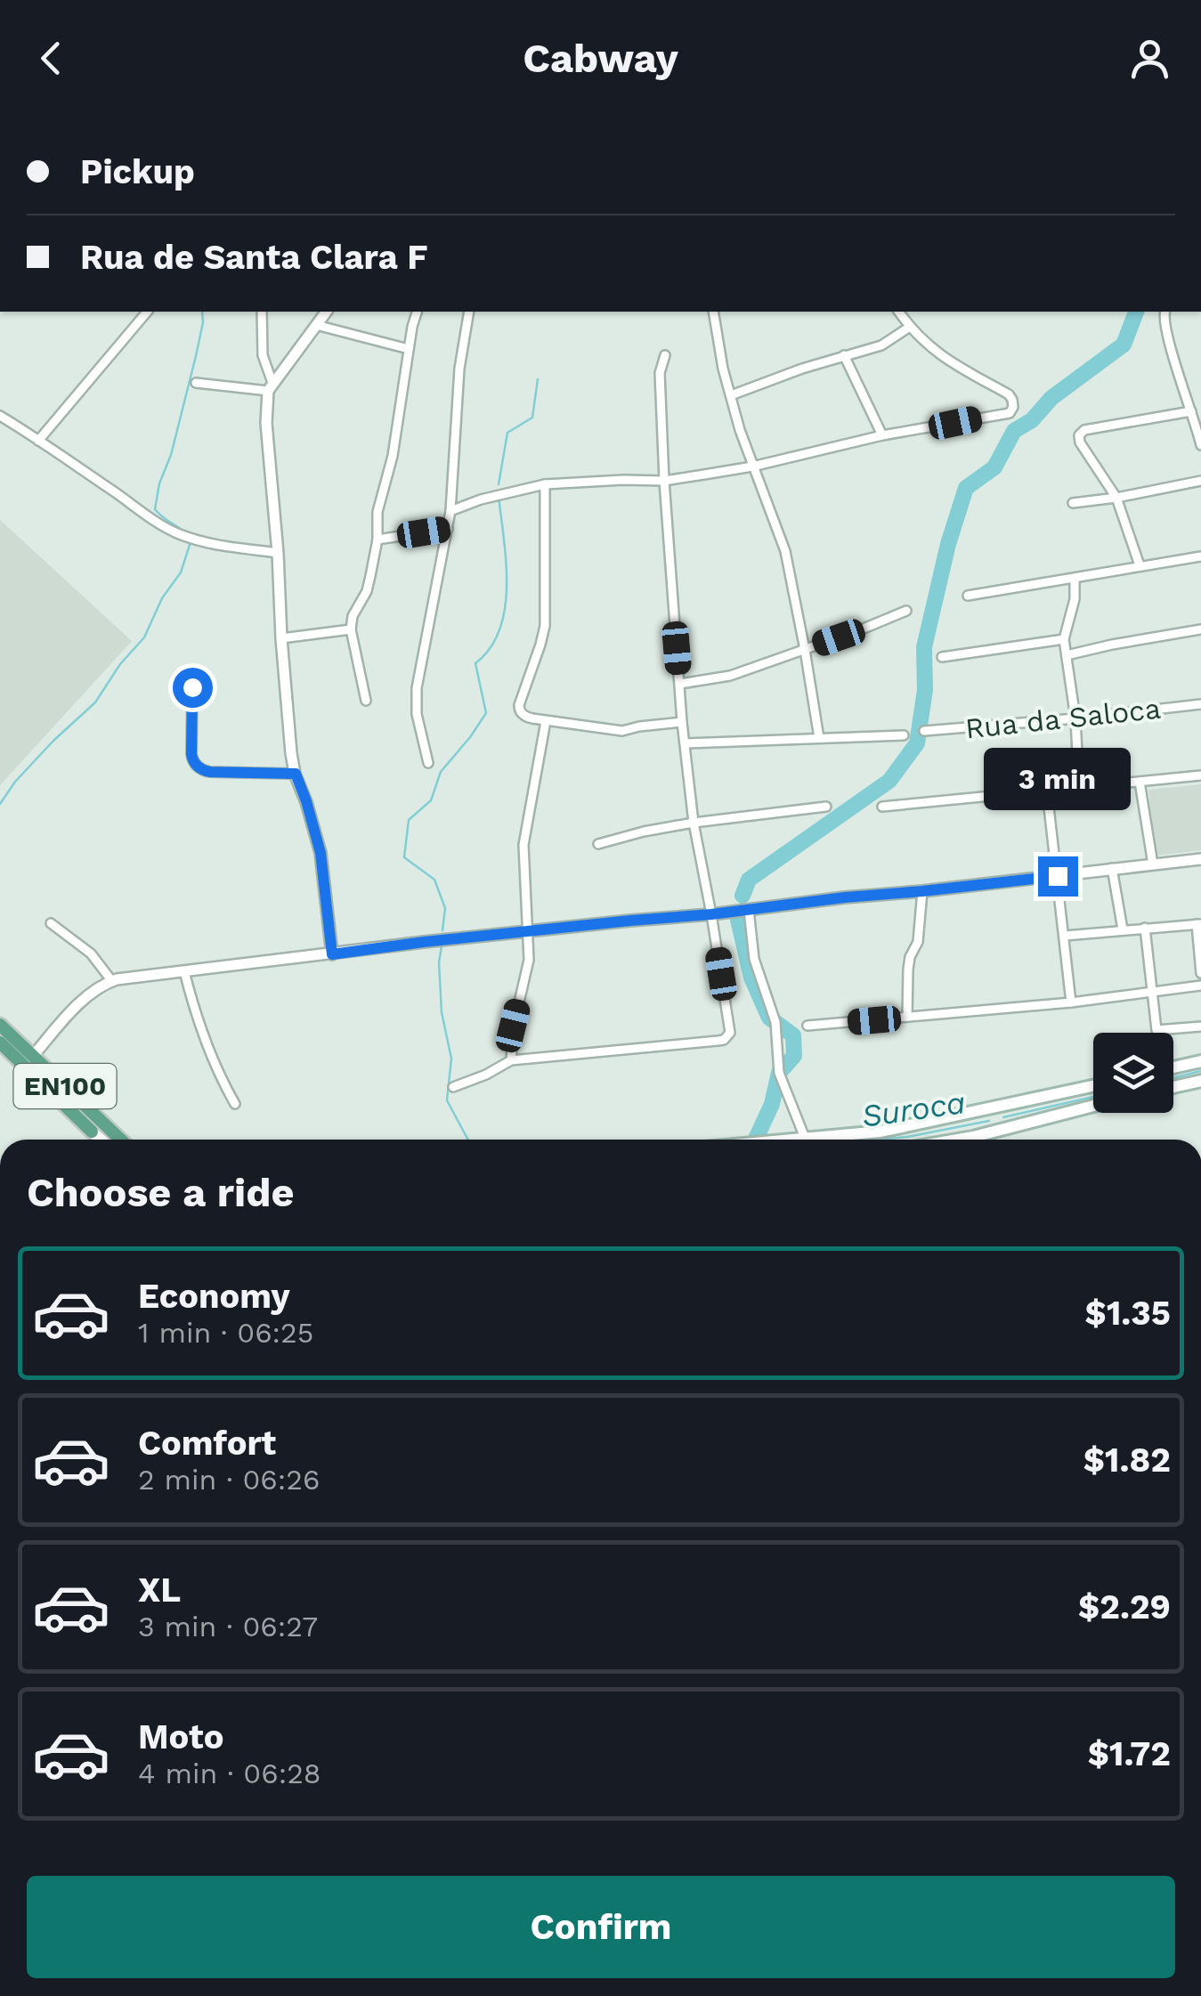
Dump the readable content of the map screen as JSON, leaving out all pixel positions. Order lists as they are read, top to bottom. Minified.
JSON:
{"streets":{"main road":["EN100"],"street":["Rua da Saloca"]},"water":["Suroca"],"page":{"header":"Cabway","banner":["Pickup","Rua de Santa Clara F"],"bubble":"3 min","heading":"Choose a ride","list":[{"name":"Economy","note":"1 min · 06:25","value":"$1.35"},{"name":"Comfort","note":"2 min · 06:26","value":"$1.82"},{"name":"XL","note":"3 min · 06:27","value":"$2.29"},{"name":"Moto","note":"4 min · 06:28","value":"$1.72"}],"buttons":"Confirm"}}
